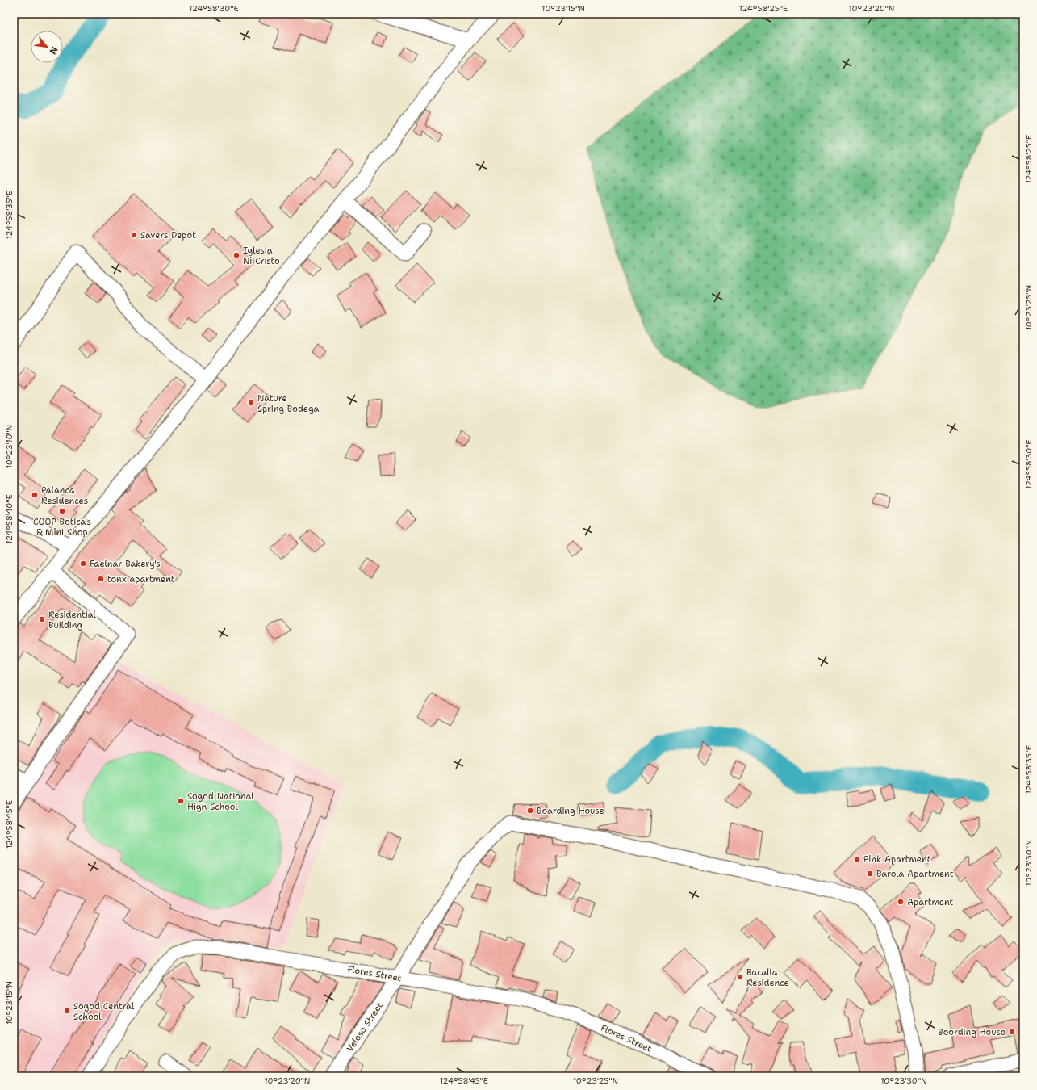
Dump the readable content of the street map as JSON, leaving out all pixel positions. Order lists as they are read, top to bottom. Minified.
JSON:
{"streets":{"street":["Flores Street","Veloso Street"]},"crossings":[["Flores Street","Veloso Street"]],"places":["Savers Depot","Iglesia Ni Cristo","Nature Spring Bodega","Palanca Residences","COOP Botica's & Mini Shop","Faelnar Bakery's","tonx apartment","Residential Building","Sogod National High School","Boarding House","Pink Apartment","Barola Apartment","Apartment","Bacalla Residence","Sogod Central School","Boording House"],"north":"bottom right","coordinates":["124°58'30\"E","10°23'15\"N","124°58'25\"E","10°23'20\"N","124°58'35\"E","10°23'25\"N","10°23'10\"N","124°58'40\"E","124°58'45\"E","10°23'30\"N"]}
